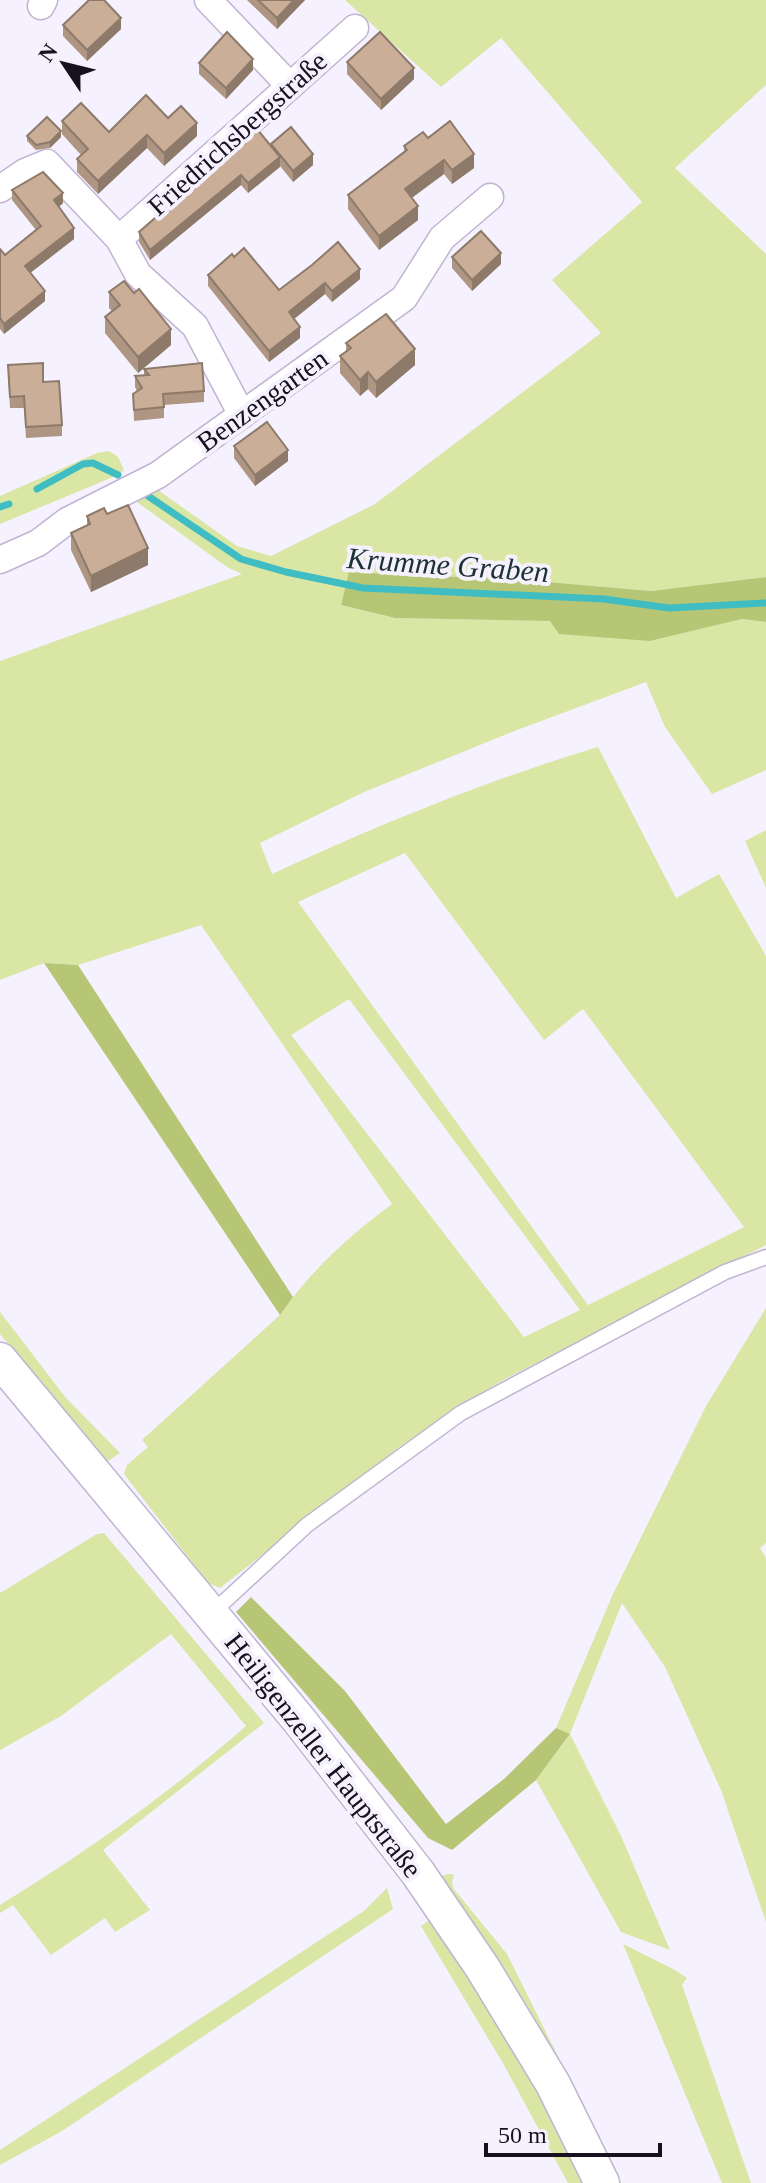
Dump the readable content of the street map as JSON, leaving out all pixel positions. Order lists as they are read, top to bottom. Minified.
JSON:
{"streets":{"street":["Friedrichsbergstraße","Benzengarten","Heiligenzeller Hauptstraße"]},"water":["Krumme Graben"],"scale_bar":"50 m","north":"top left"}
